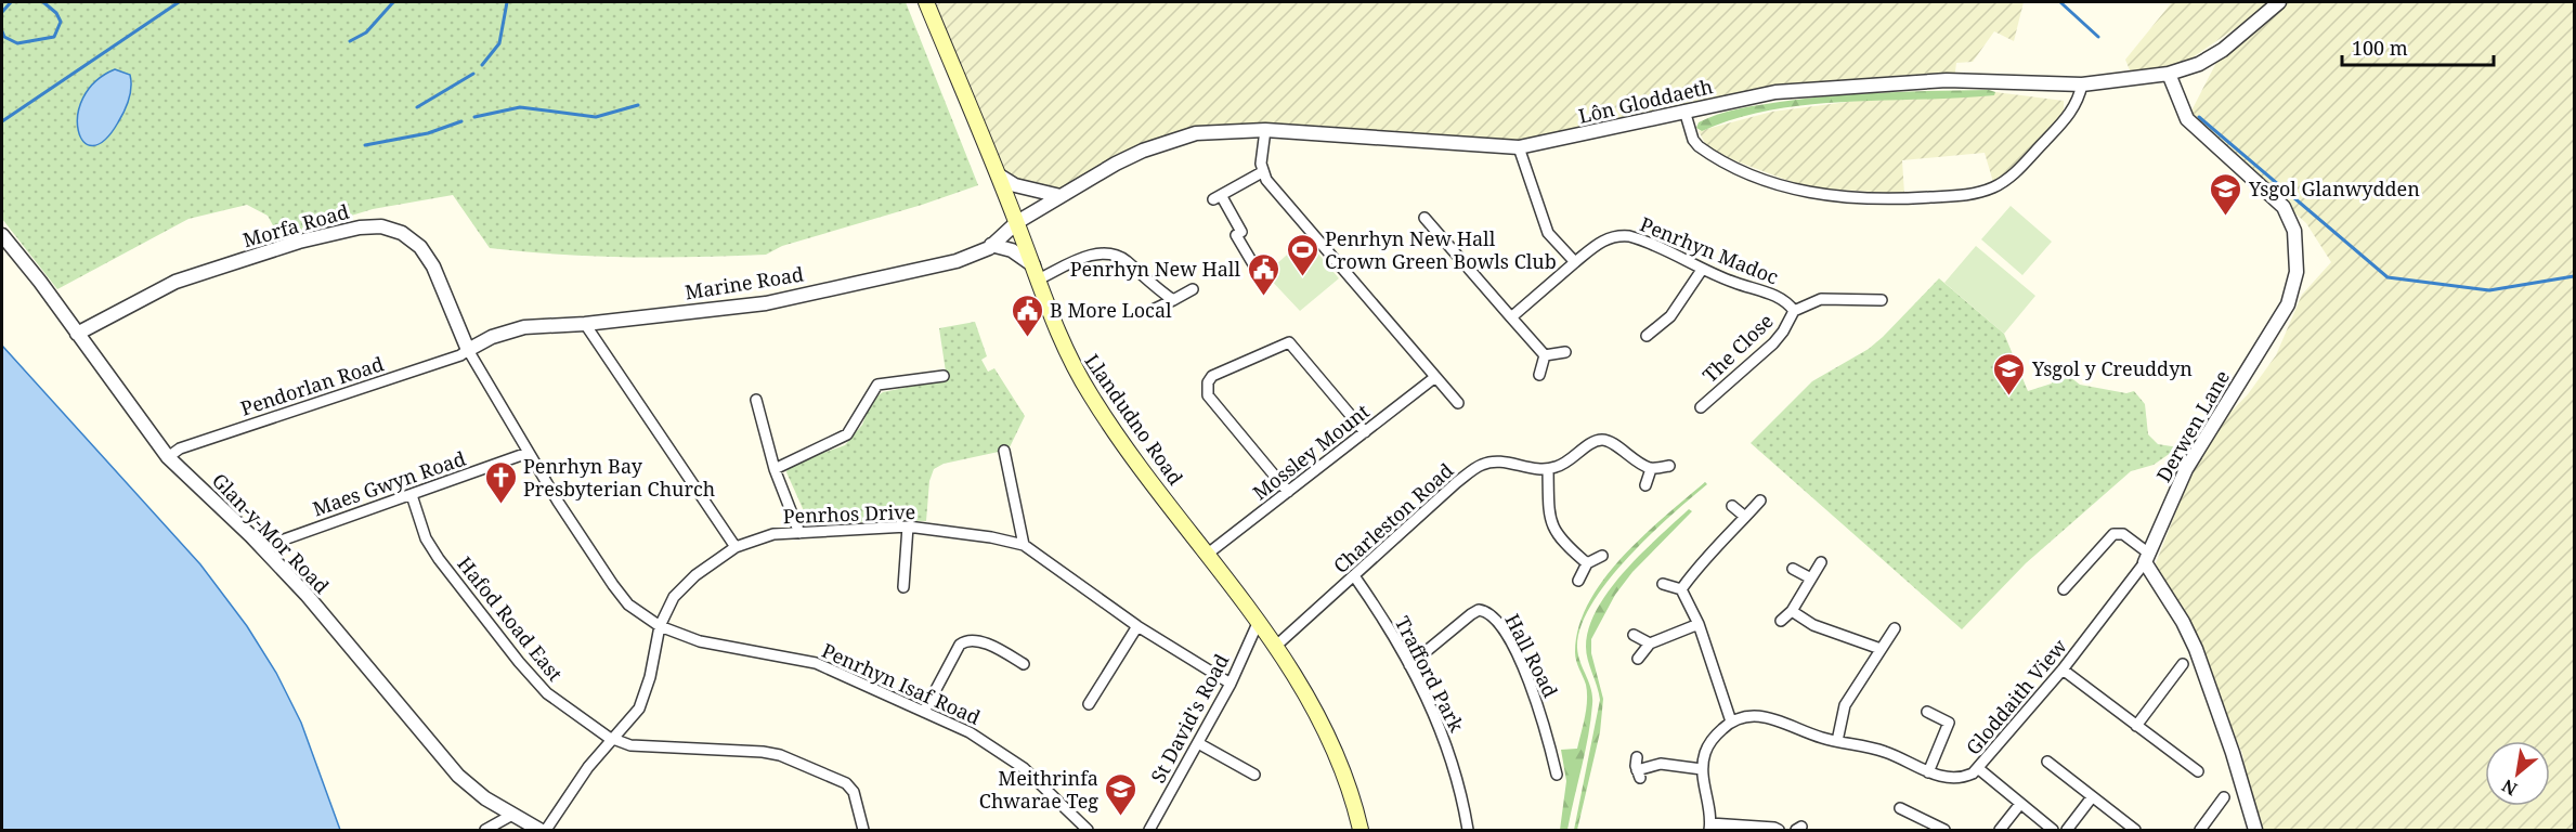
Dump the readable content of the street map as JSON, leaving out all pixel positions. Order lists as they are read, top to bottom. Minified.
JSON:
{"streets":{"main road":["Llandudno Road"],"street":["Lôn Gloddaeth","Morfa Road","Penrhyn Madoc","Marine Road","The Close","Pendorlan Road","Derwen Lane","Mossley Mount","Maes Gwyn Road","Penrhos Drive","Charleston Road","Glan-y-Mor Road","Hafod Road East","Hall Road","Trafford Park","Penrhyn Isaf Road","Gloddaith View","St David's Road"]},"crossings":[["Lôn Gloddaeth","Marine Road"],["Lôn Gloddaeth","Llandudno Road"],["Lôn Gloddaeth","Derwen Lane"],["Morfa Road","Marine Road"],["Morfa Road","Pendorlan Road"],["Morfa Road","Glan-y-Mor Road"],["Morfa Road","Penrhyn Isaf Road"],["Penrhyn Madoc","The Close"],["Marine Road","Pendorlan Road"],["Marine Road","Llandudno Road"],["Marine Road","Penrhyn Isaf Road"],["Pendorlan Road","Glan-y-Mor Road"],["Pendorlan Road","Penrhyn Isaf Road"],["Llandudno Road","Mossley Mount"],["Llandudno Road","Charleston Road"],["Llandudno Road","St David's Road"],["Derwen Lane","Gloddaith View"],["Maes Gwyn Road","Glan-y-Mor Road"],["Maes Gwyn Road","Hafod Road East"],["Maes Gwyn Road","Penrhyn Isaf Road"],["Penrhos Drive","Hafod Road East"],["Penrhos Drive","Penrhyn Isaf Road"],["Penrhos Drive","St David's Road"],["Charleston Road","Trafford Park"],["Hall Road","Trafford Park"]],"places":{"school or university":["Ysgol Glanwydden","Ysgol y Creuddyn","Meithrinfa Chwarae Teg"],"sports":["Penrhyn New Hall Crown Green Bowls Club"],"public building":["Penrhyn New Hall","B More Local"],"church":["Penrhyn Bay Presbyterian Church"]},"scale_bar":"100 m","north":"bottom left"}
